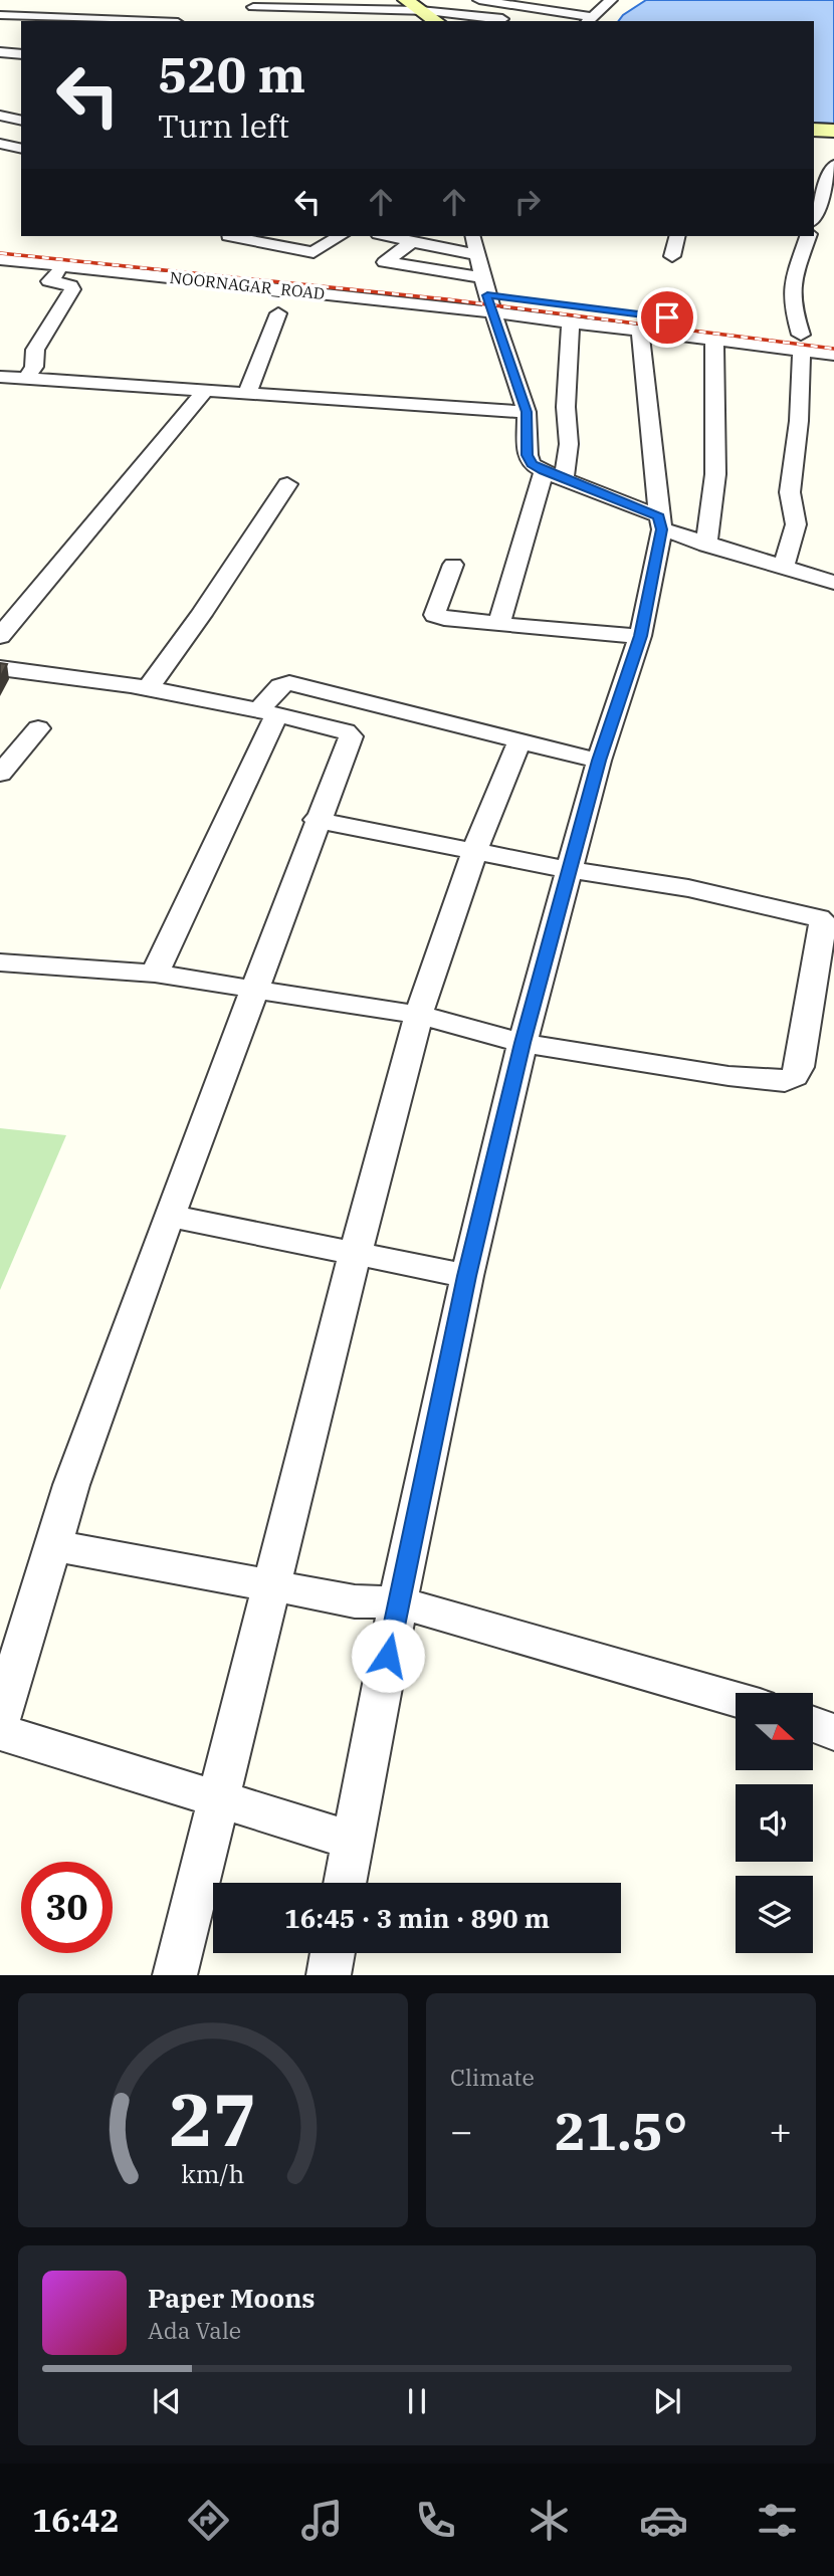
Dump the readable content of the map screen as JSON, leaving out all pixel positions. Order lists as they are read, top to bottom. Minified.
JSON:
{"streets":{"street":["NOORNAGAR_ROAD"]},"north":"right","page":{"turn":["520 m","Turn left"],"limit":"30","trip":"16:45 · 3 min · 890 m","tile":"Climate","heat":["−","21.5°","+"],"song":["Paper Moons","Ada Vale"],"tabs":"16:42","gauge":["27","km/h"]}}
